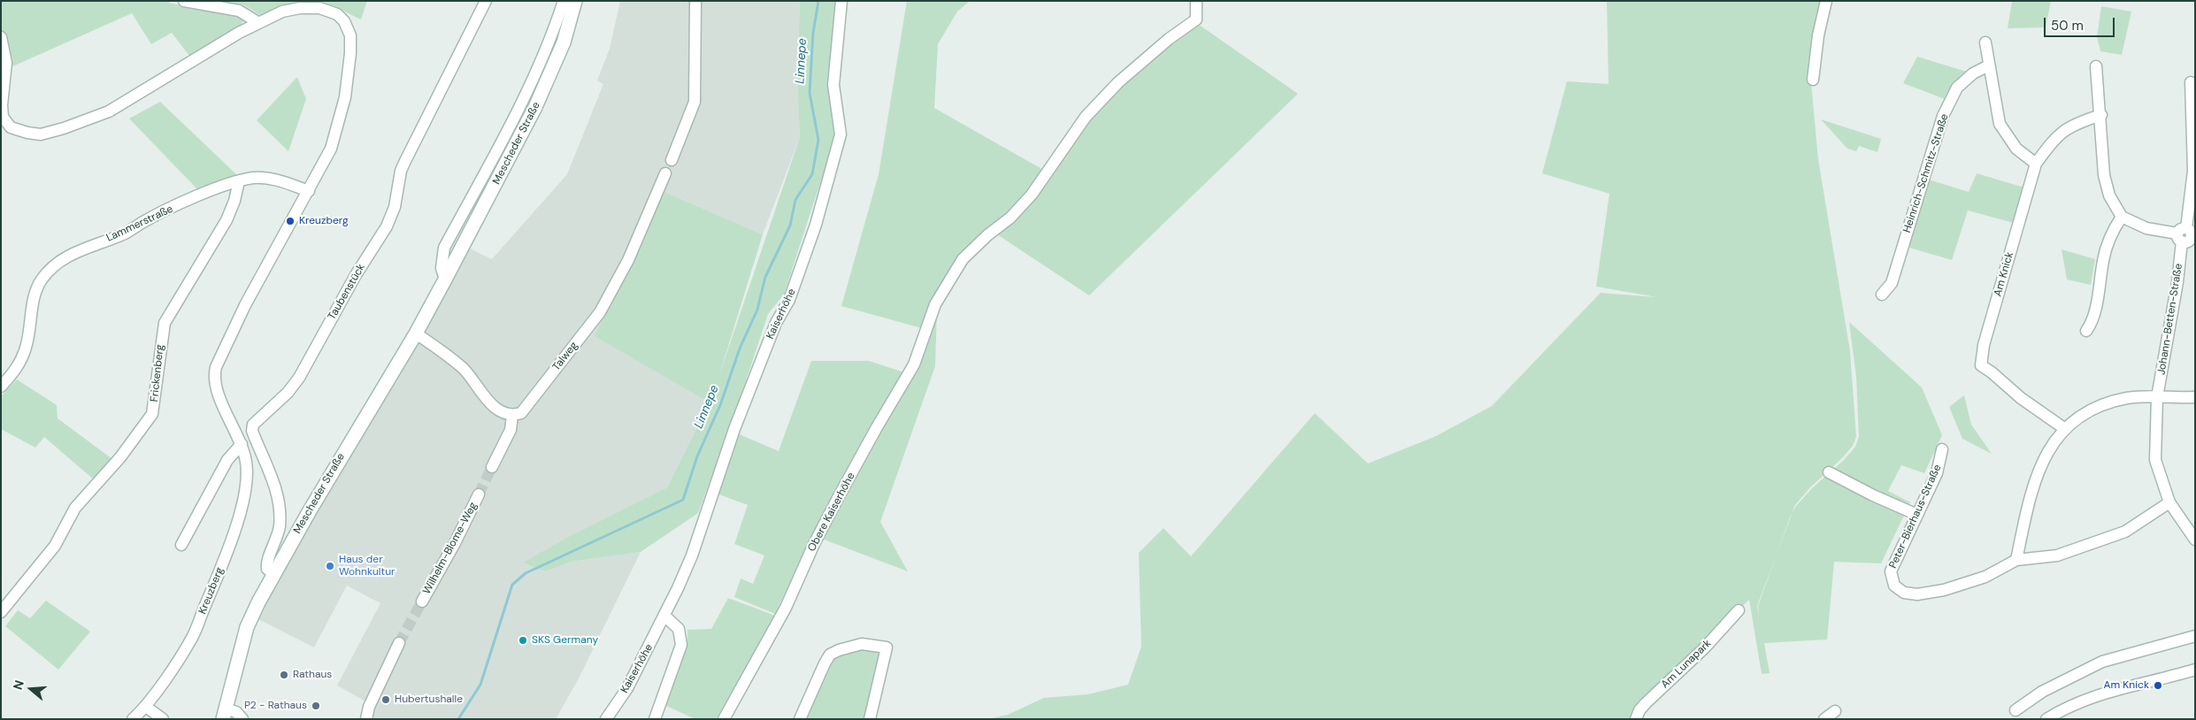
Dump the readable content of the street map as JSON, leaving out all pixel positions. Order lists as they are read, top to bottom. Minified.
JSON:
{"streets":{"main road":["Mescheder Straße"],"street":["Heinrich-Schmitz-Straße","Lammerstraße","Am Knick","Taubenstück","Kaiserhöhe","Johann-Betten-Straße","Talweg","Frickenberg","Obere Kaiserhöhe","Peter-Bierhaus-Straße","Wilhelm-Blome-Weg","Kreuzberg","Am Lunapark"]},"crossings":[["Mescheder Straße","Taubenstück"],["Lammerstraße","Frickenberg"],["Lammerstraße","Kreuzberg"]],"water":["Linnepe"],"places":["Kreuzberg","Haus der Wohnkultur","SKS Germany","Rathaus","Am Knick","Hubertushalle","P2 - Rathaus"],"scale_bar":"50 m","north":"left"}
